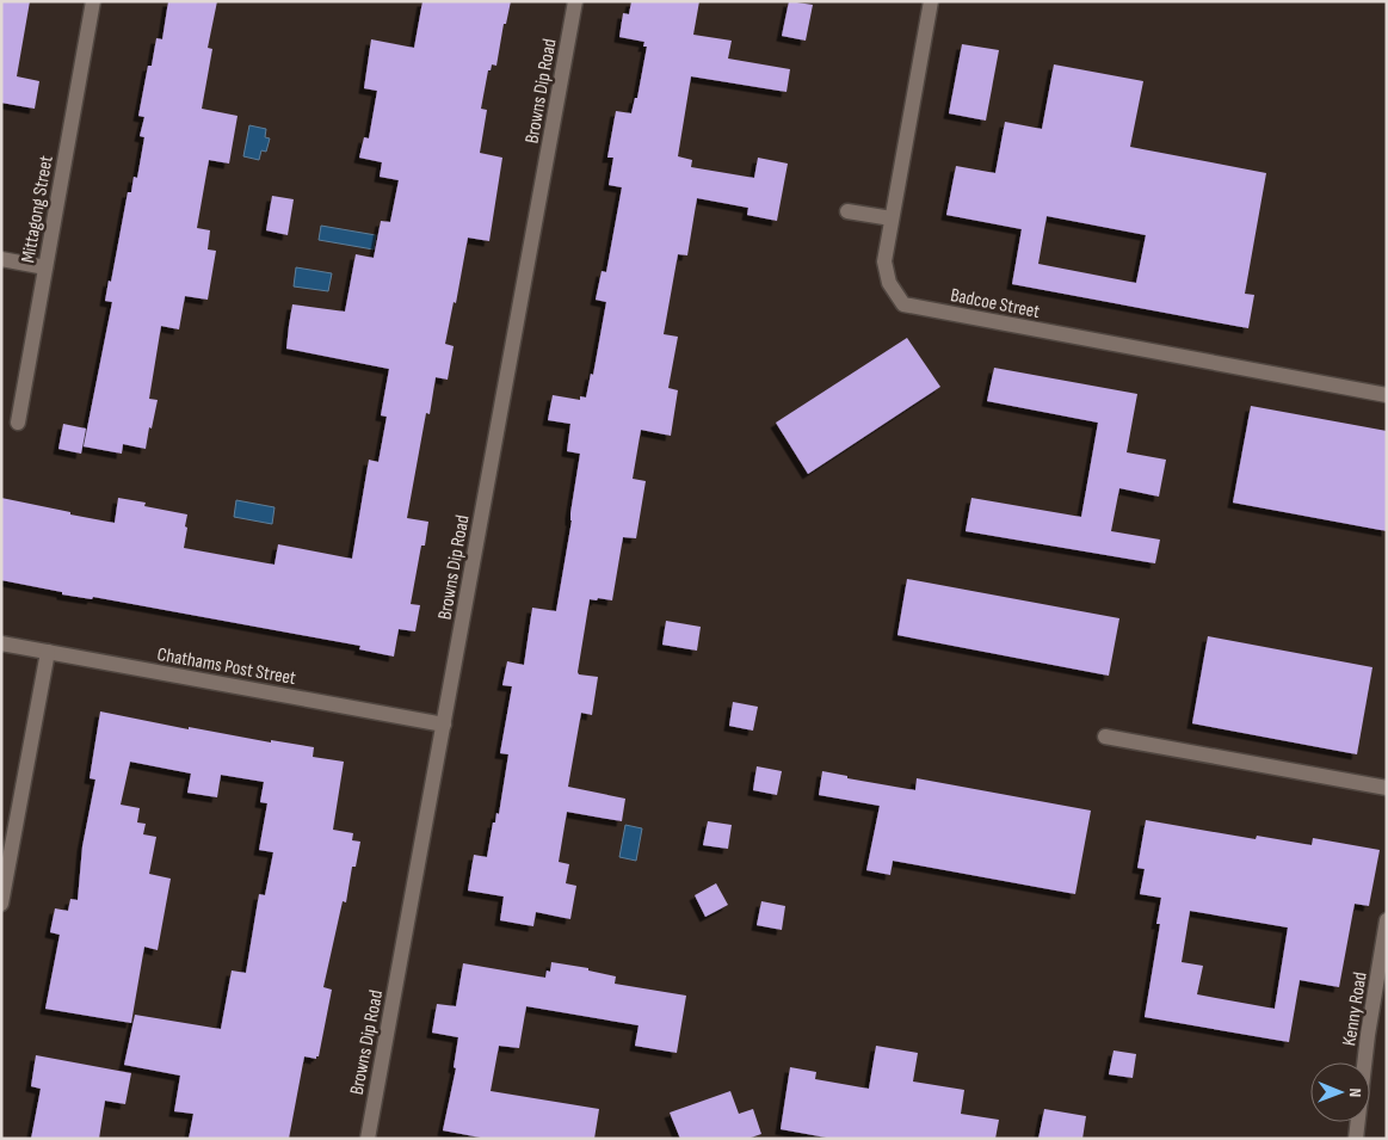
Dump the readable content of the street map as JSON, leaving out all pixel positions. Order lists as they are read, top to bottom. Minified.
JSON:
{"streets":{"street":["Browns Dip Road","Mittagong Street","Badcoe Street","Chathams Post Street","Kenny Road"]},"crossings":[["Browns Dip Road","Chathams Post Street"]],"north":"right"}
